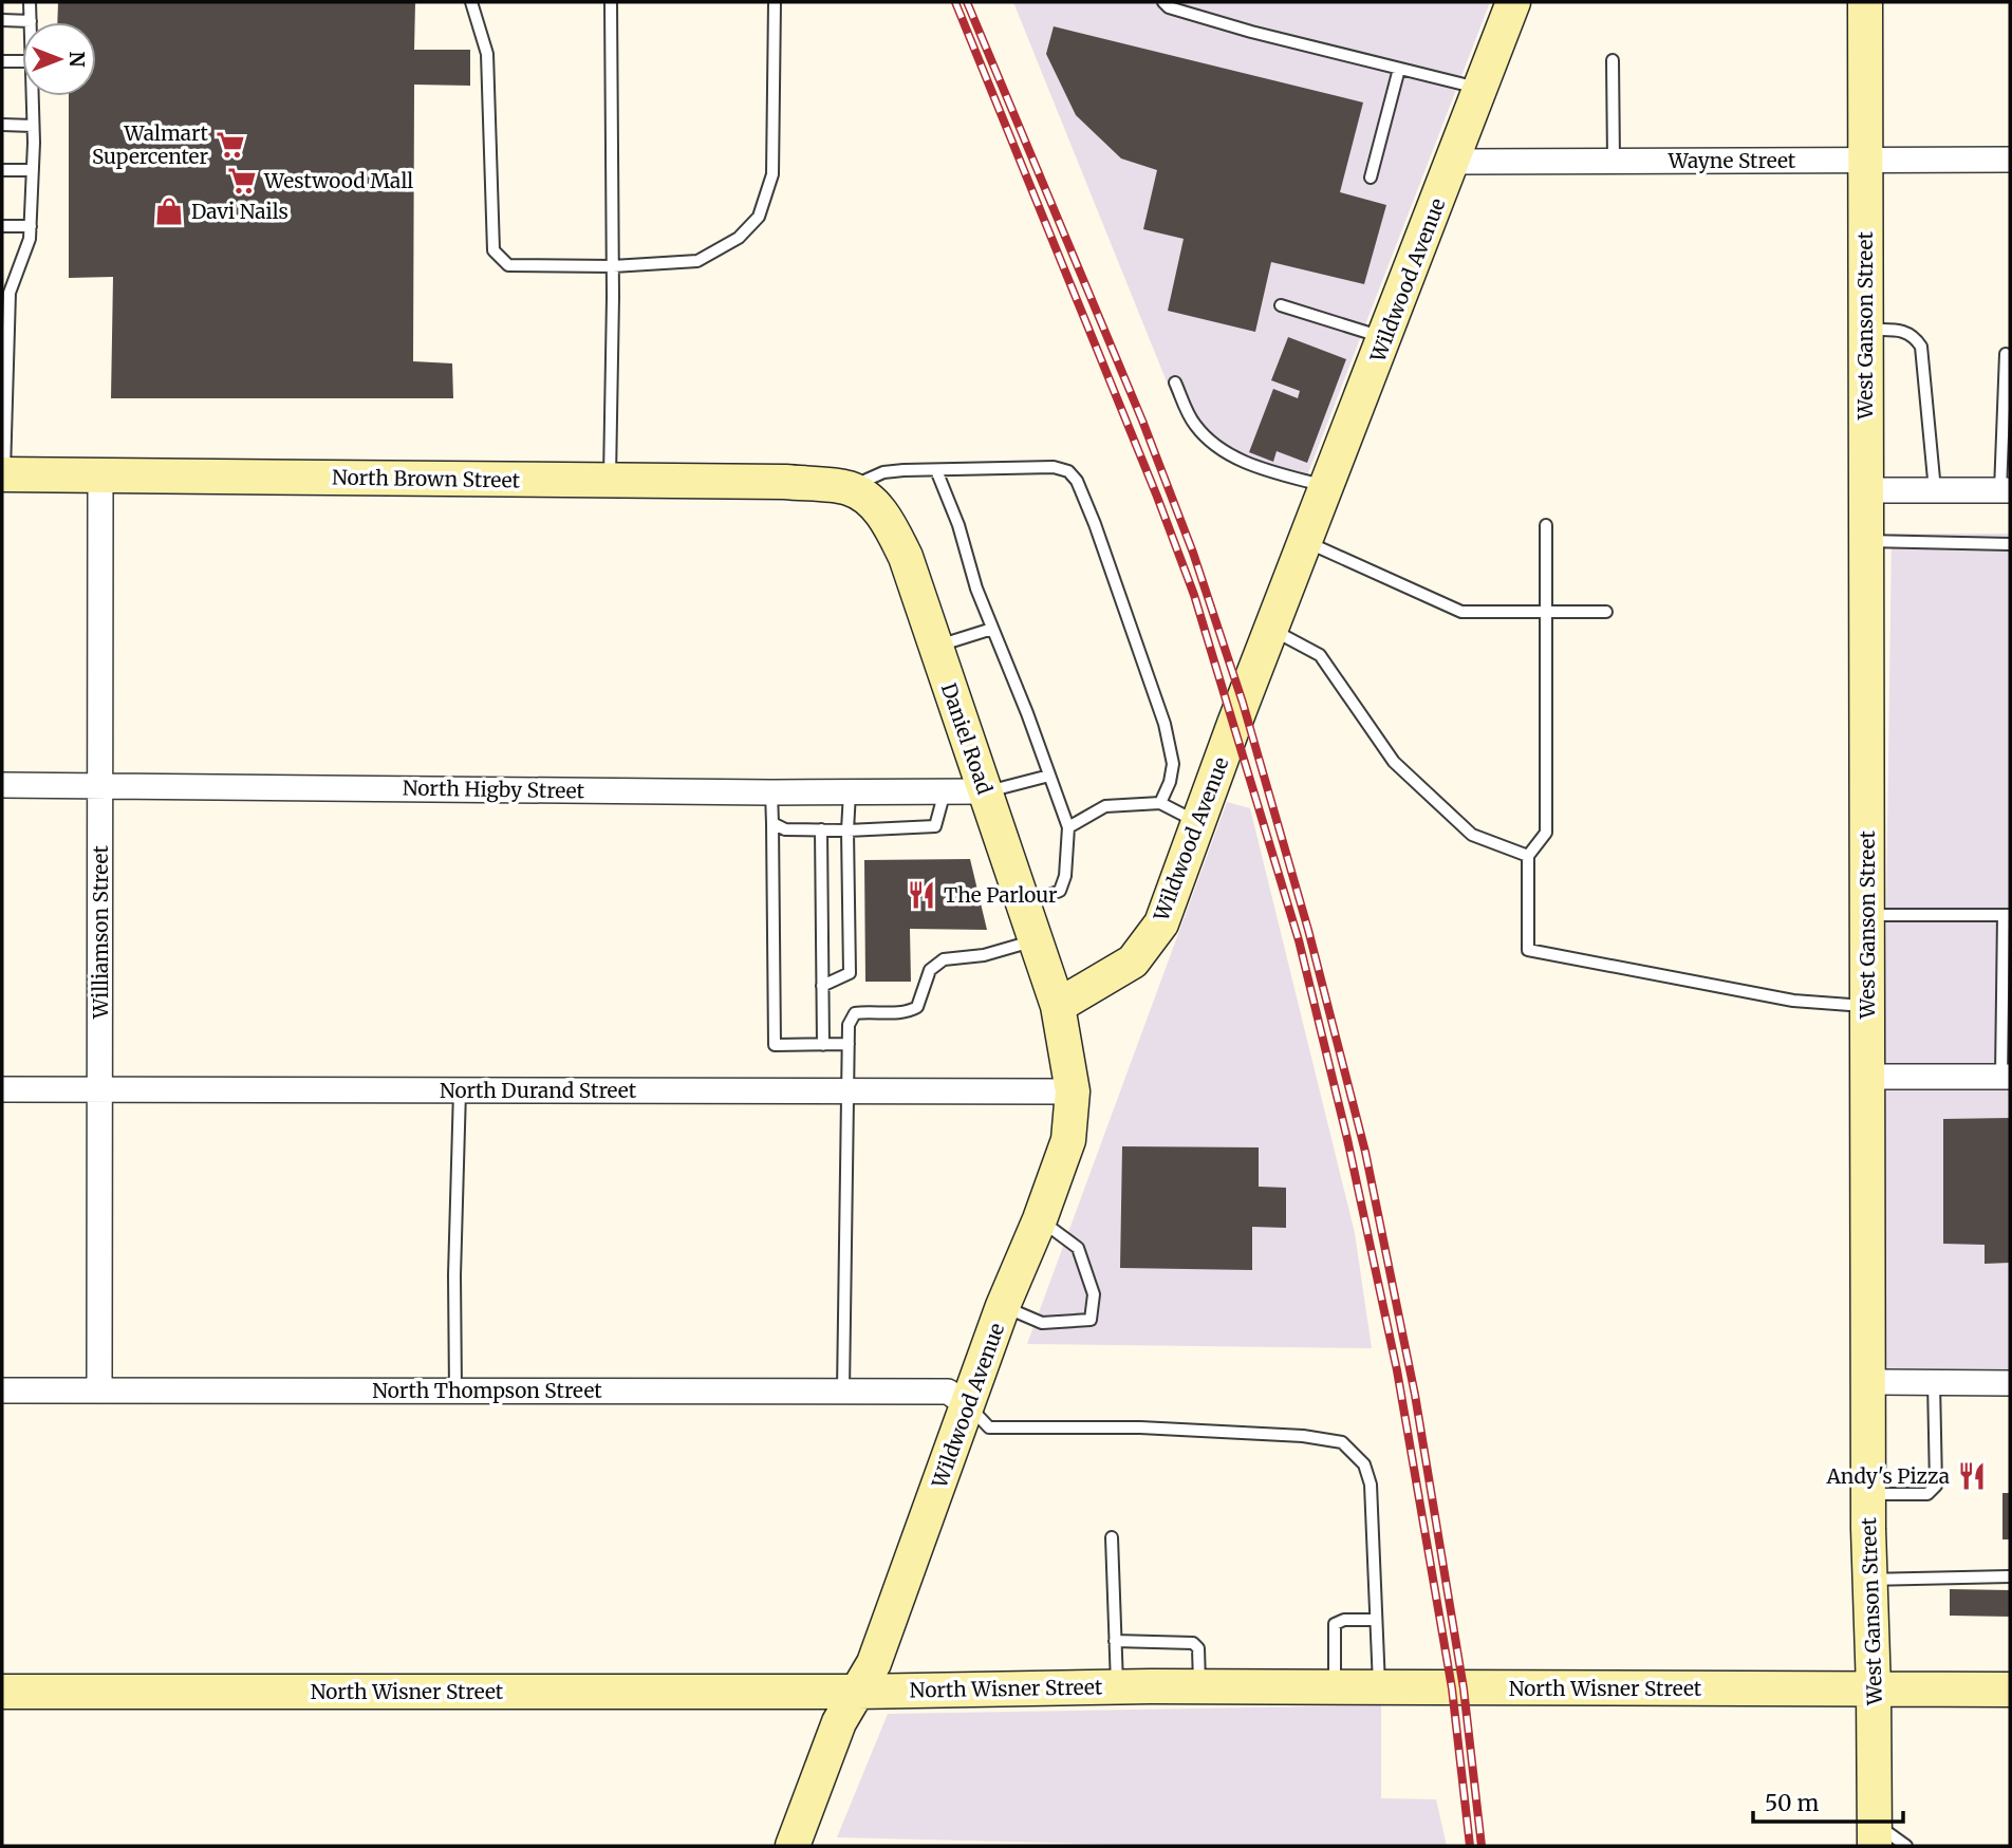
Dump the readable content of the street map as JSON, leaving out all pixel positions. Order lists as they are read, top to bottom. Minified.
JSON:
{"streets":{"street":["Wayne Street","Wildwood Avenue","West Ganson Street","North Brown Street","Daniel Road","North Higby Street","Williamson Street","North Durand Street","North Thompson Street","North Wisner Street"]},"crossings":[["Wayne Street","Wildwood Avenue"],["Wayne Street","West Ganson Street"],["Wildwood Avenue","Daniel Road"],["Wildwood Avenue","North Durand Street"],["Wildwood Avenue","North Thompson Street"],["Wildwood Avenue","North Wisner Street"],["West Ganson Street","North Wisner Street"],["North Brown Street","Daniel Road"],["North Brown Street","Williamson Street"],["Daniel Road","North Higby Street"],["North Higby Street","Williamson Street"],["Williamson Street","North Durand Street"],["Williamson Street","North Thompson Street"]],"places":{"supermarket":["Walmart Supercenter","Westwood Mall"],"shop":["Davi Nails"],"restaurant":["The Parlour","Andy's Pizza"]},"scale_bar":"50 m","north":"right"}
